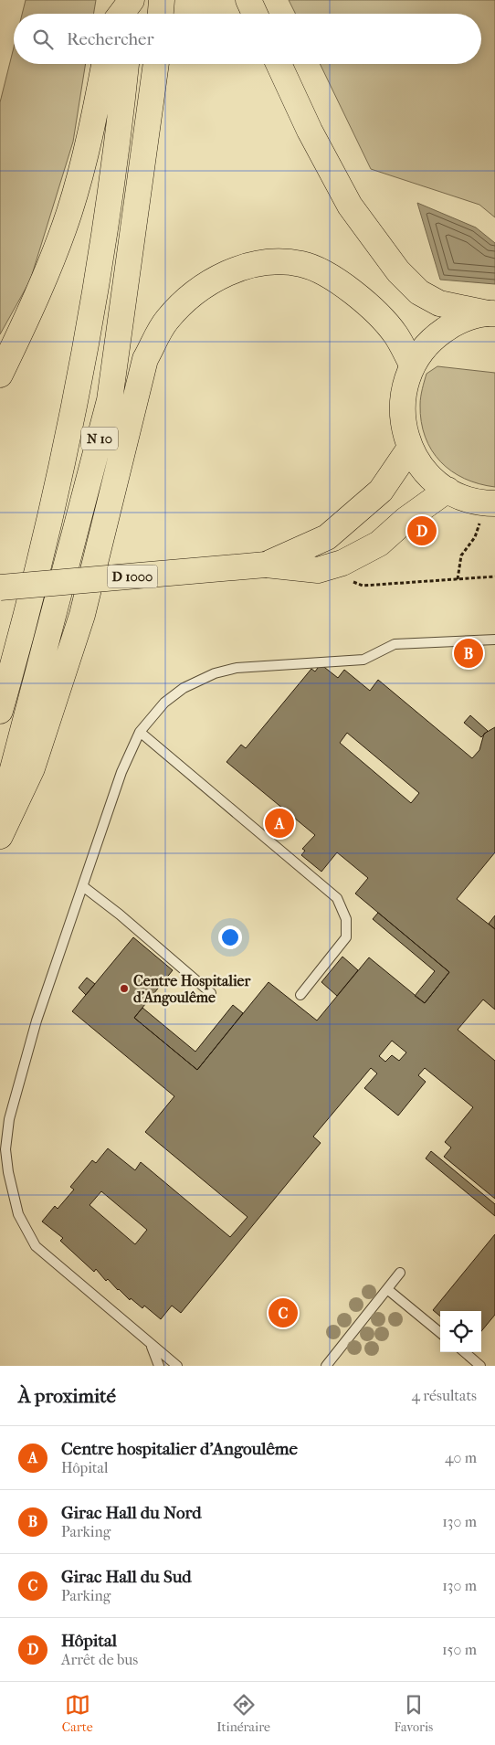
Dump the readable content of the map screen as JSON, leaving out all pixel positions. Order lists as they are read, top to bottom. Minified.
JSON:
{"streets":{"main road":["N 10","D 1000"]},"places":["Centre Hospitalier d'Angoulême"],"page":{"search":"Rechercher","pins":["D","B","A","C"],"heading":["À proximité","4 résultats"],"list":[{"mark":"A","name":"Centre hospitalier d'Angoulême","note":"Hôpital","value":"40 m"},{"mark":"B","name":"Girac Hall du Nord","note":"Parking","value":"130 m"},{"mark":"C","name":"Girac Hall du Sud","note":"Parking","value":"130 m"},{"mark":"D","name":"Hôpital","note":"Arrêt de bus","value":"150 m"}],"nav":["Carte","Itinéraire","Favoris"]}}
